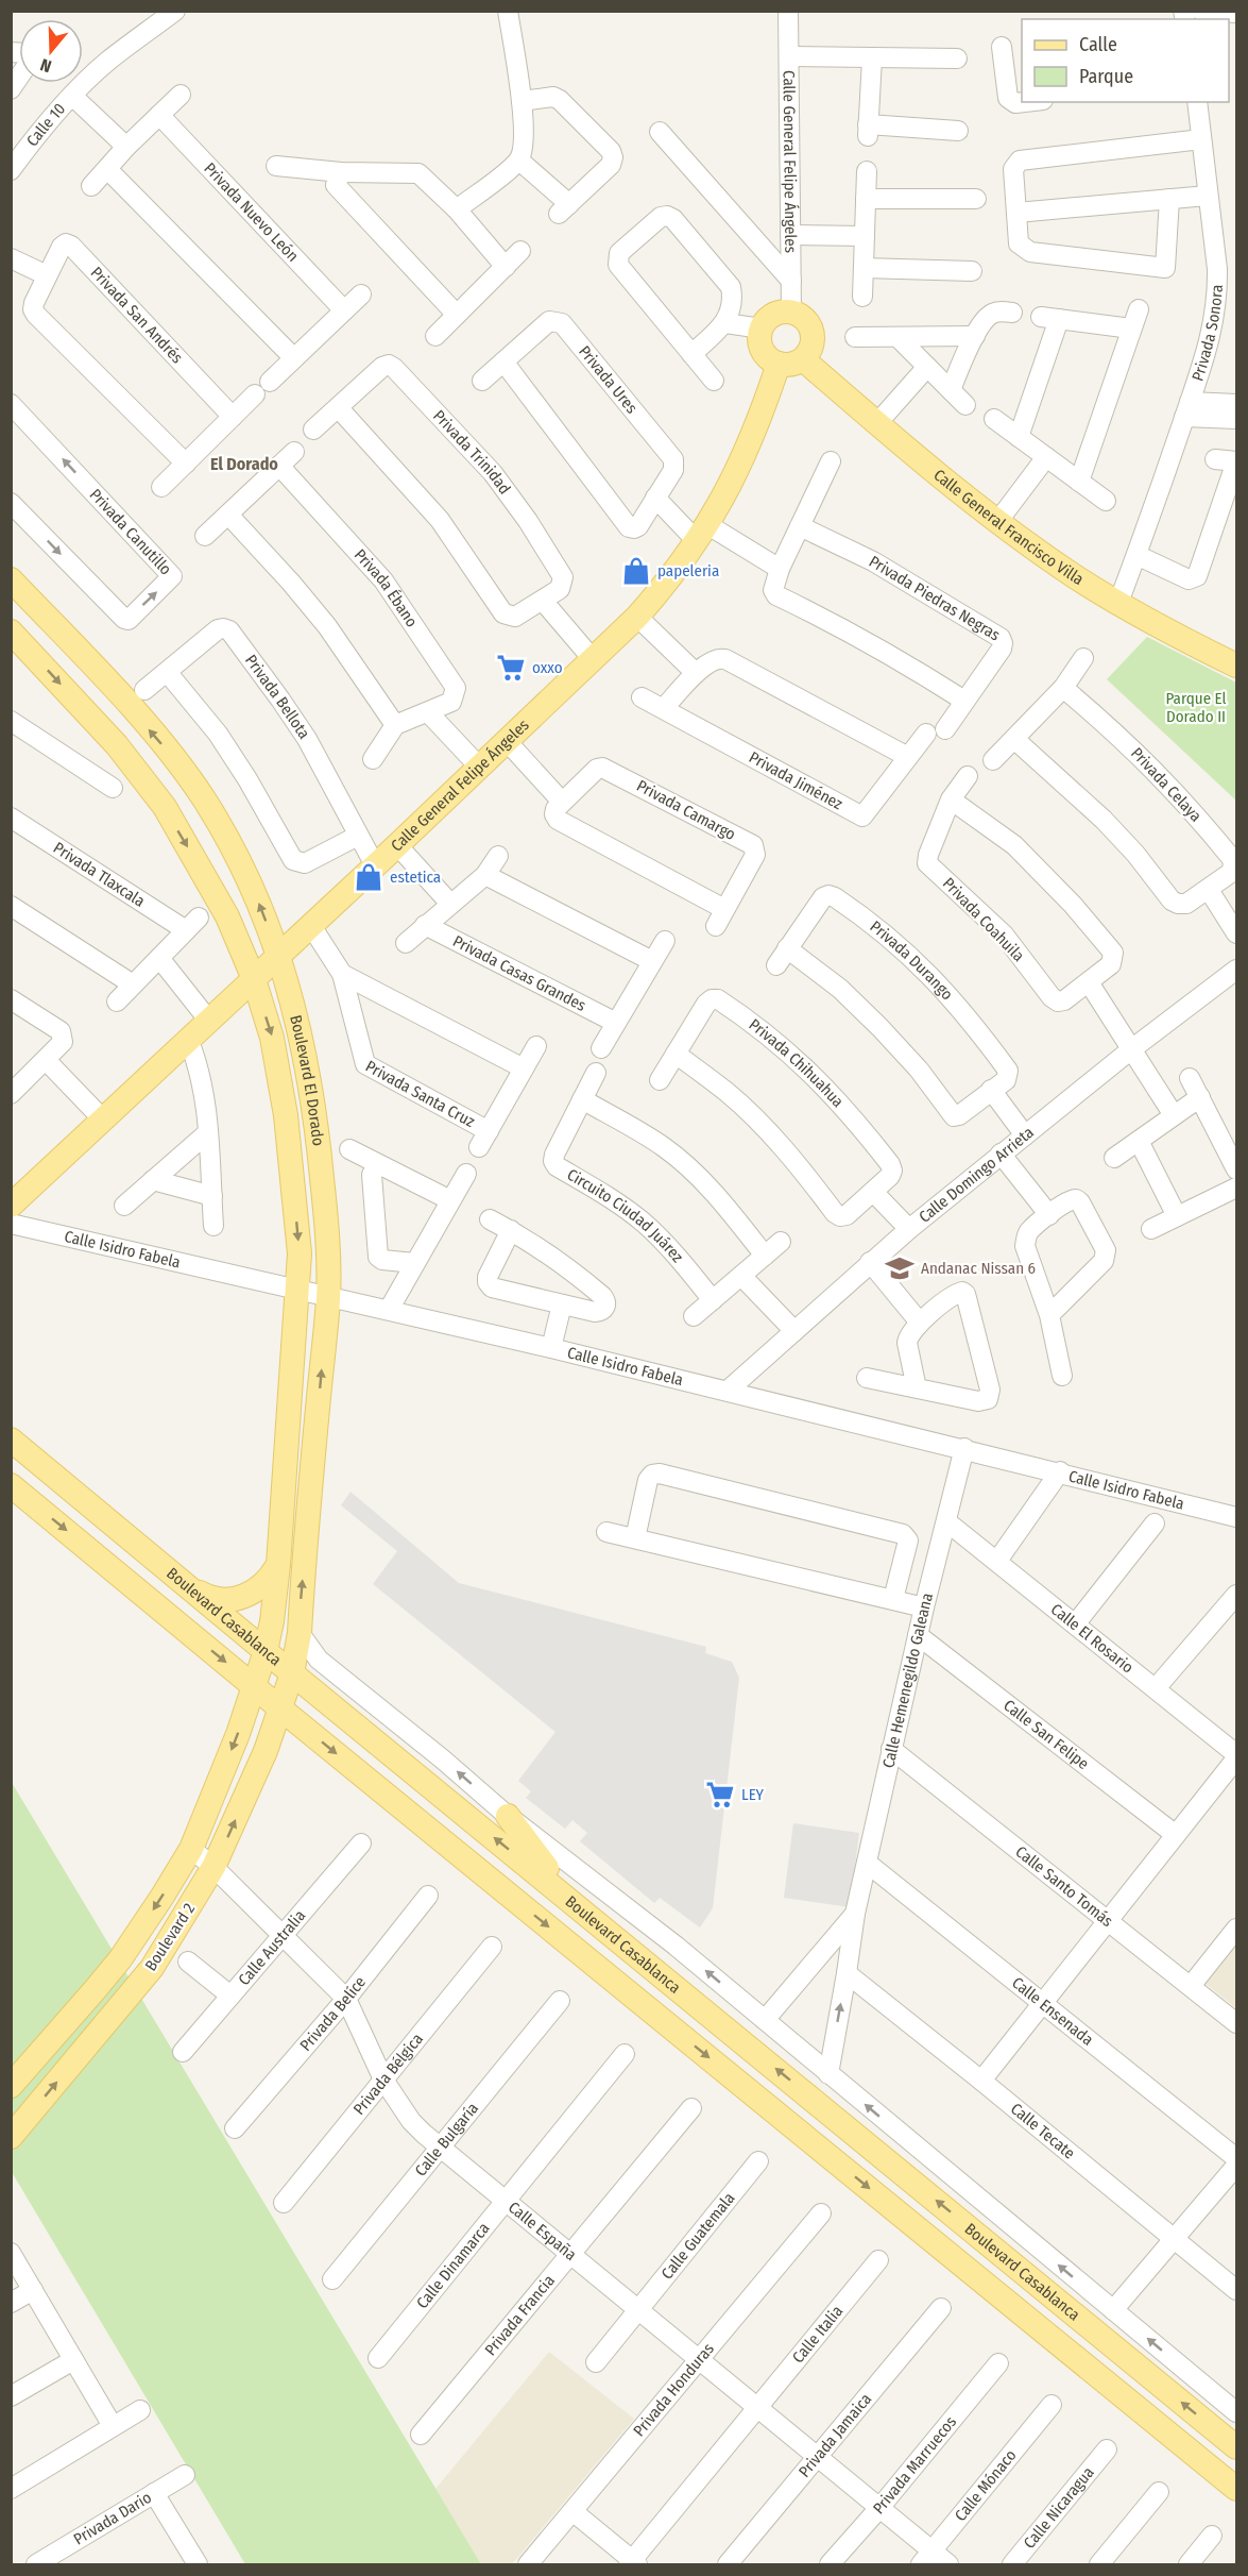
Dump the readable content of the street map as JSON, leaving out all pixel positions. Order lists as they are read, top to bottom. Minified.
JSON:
{"streets":{"main road":["Calle General Felipe Ángeles","Calle General Francisco Villa","Boulevard El Dorado","Boulevard Casablanca","Boulevard 2"],"street":["Calle 10","Privada Nuevo León","Privada San Andrés","Privada Sonora","Privada Ures","Privada Trinidad","Privada Canutillo","Privada Ébano","Privada Piedras Negras","Privada Bellota","Privada Jiménez","Privada Celaya","Privada Camargo","Privada Tlaxcala","Privada Coahuila","Privada Durango","Privada Casas Grandes","Privada Chihuahua","Privada Santa Cruz","Calle Domingo Arrieta","Circuito Ciudad Juárez","Calle Isidro Fabela","Calle El Rosario","Calle Hemenegildo Galeana","Calle San Felipe","Calle Santo Tomás","Calle Australia","Calle Ensenada","Privada Belíce","Privada Bélgica","Calle Tecate","Calle Bulgaría","Calle España","Calle Guatemala","Calle Dinamarca","Privada Francia","Calle Italia","Privada Honduras","Privada Jamaica","Privada Marruecos","Calle Mónaco","Calle Nicaragua","Privada Dario"]},"crossings":[["Calle General Felipe Ángeles","Calle General Francisco Villa"],["Calle General Felipe Ángeles","Privada Bellota"],["Calle General Felipe Ángeles","Privada Camargo"],["Calle General Felipe Ángeles","Boulevard El Dorado"],["Calle General Felipe Ángeles","Privada Santa Cruz"],["Privada Sonora","Calle General Francisco Villa"],["Boulevard El Dorado","Calle Isidro Fabela"],["Boulevard El Dorado","Boulevard Casablanca"],["Boulevard El Dorado","Boulevard 2"],["Calle Domingo Arrieta","Calle Isidro Fabela"],["Calle Isidro Fabela","Calle Hemenegildo Galeana"],["Boulevard Casablanca","Boulevard 2"],["Calle El Rosario","Calle Hemenegildo Galeana"],["Calle Hemenegildo Galeana","Calle San Felipe"],["Calle Hemenegildo Galeana","Calle Santo Tomás"],["Calle Hemenegildo Galeana","Calle Ensenada"],["Calle Hemenegildo Galeana","Calle Tecate"],["Boulevard 2","Calle España"],["Calle Australia","Calle España"],["Privada Belíce","Calle España"],["Privada Bélgica","Calle España"],["Calle Bulgaría","Calle España"],["Calle España","Calle Guatemala"],["Calle España","Calle Dinamarca"],["Calle España","Privada Francia"],["Calle España","Calle Italia"],["Calle España","Privada Honduras"],["Calle España","Privada Jamaica"],["Calle España","Privada Marruecos"],["Calle España","Calle Mónaco"]],"districts":["El Dorado"],"parks":["Parque El Dorado II"],"places":{"shop":["papeleria","estetica"],"supermarket":["oxxo","LEY"],"school or university":["Andanac Nissan 6"]},"legend":["Calle","Parque"],"north":"bottom"}
